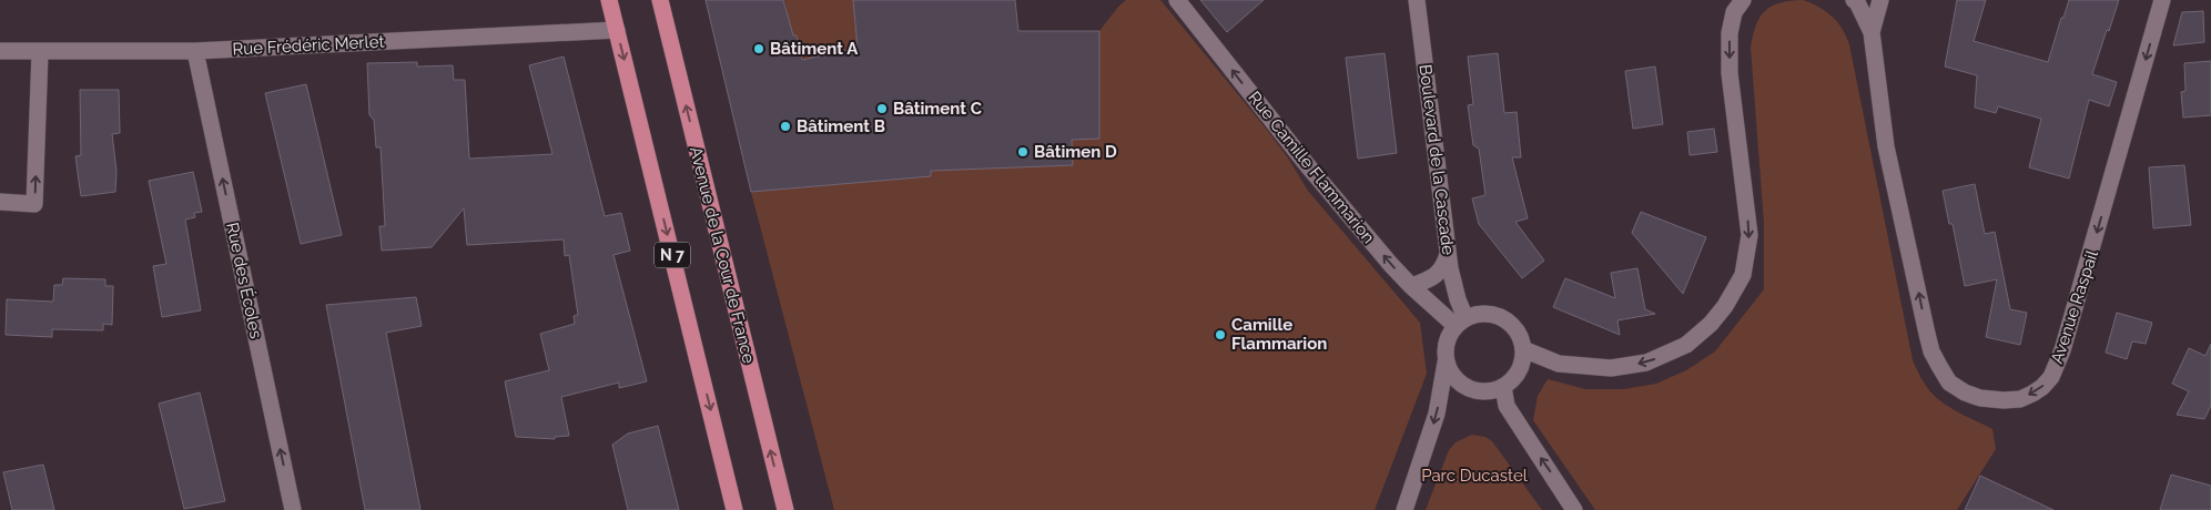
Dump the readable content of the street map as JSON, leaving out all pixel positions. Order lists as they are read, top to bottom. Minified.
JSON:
{"streets":{"main road":["N 7","Avenue de la Cour de France"],"street":["Rue Frédéric Merlet","Boulevard de la Cascade","Rue Camille Flammarion","Rue des Écoles","Avenue Raspail"]},"crossings":[["Rue Frédéric Merlet","N 7"],["Rue Frédéric Merlet","Rue des Écoles"],["Boulevard de la Cascade","Rue Camille Flammarion"]],"one_way":["Rue Camille Flammarion","Rue des Écoles"],"parks":["Parc Ducastel"],"places":["Bâtiment A","Bâtiment C","Bâtiment B","Bâtimen D","Camille Flammarion"]}
